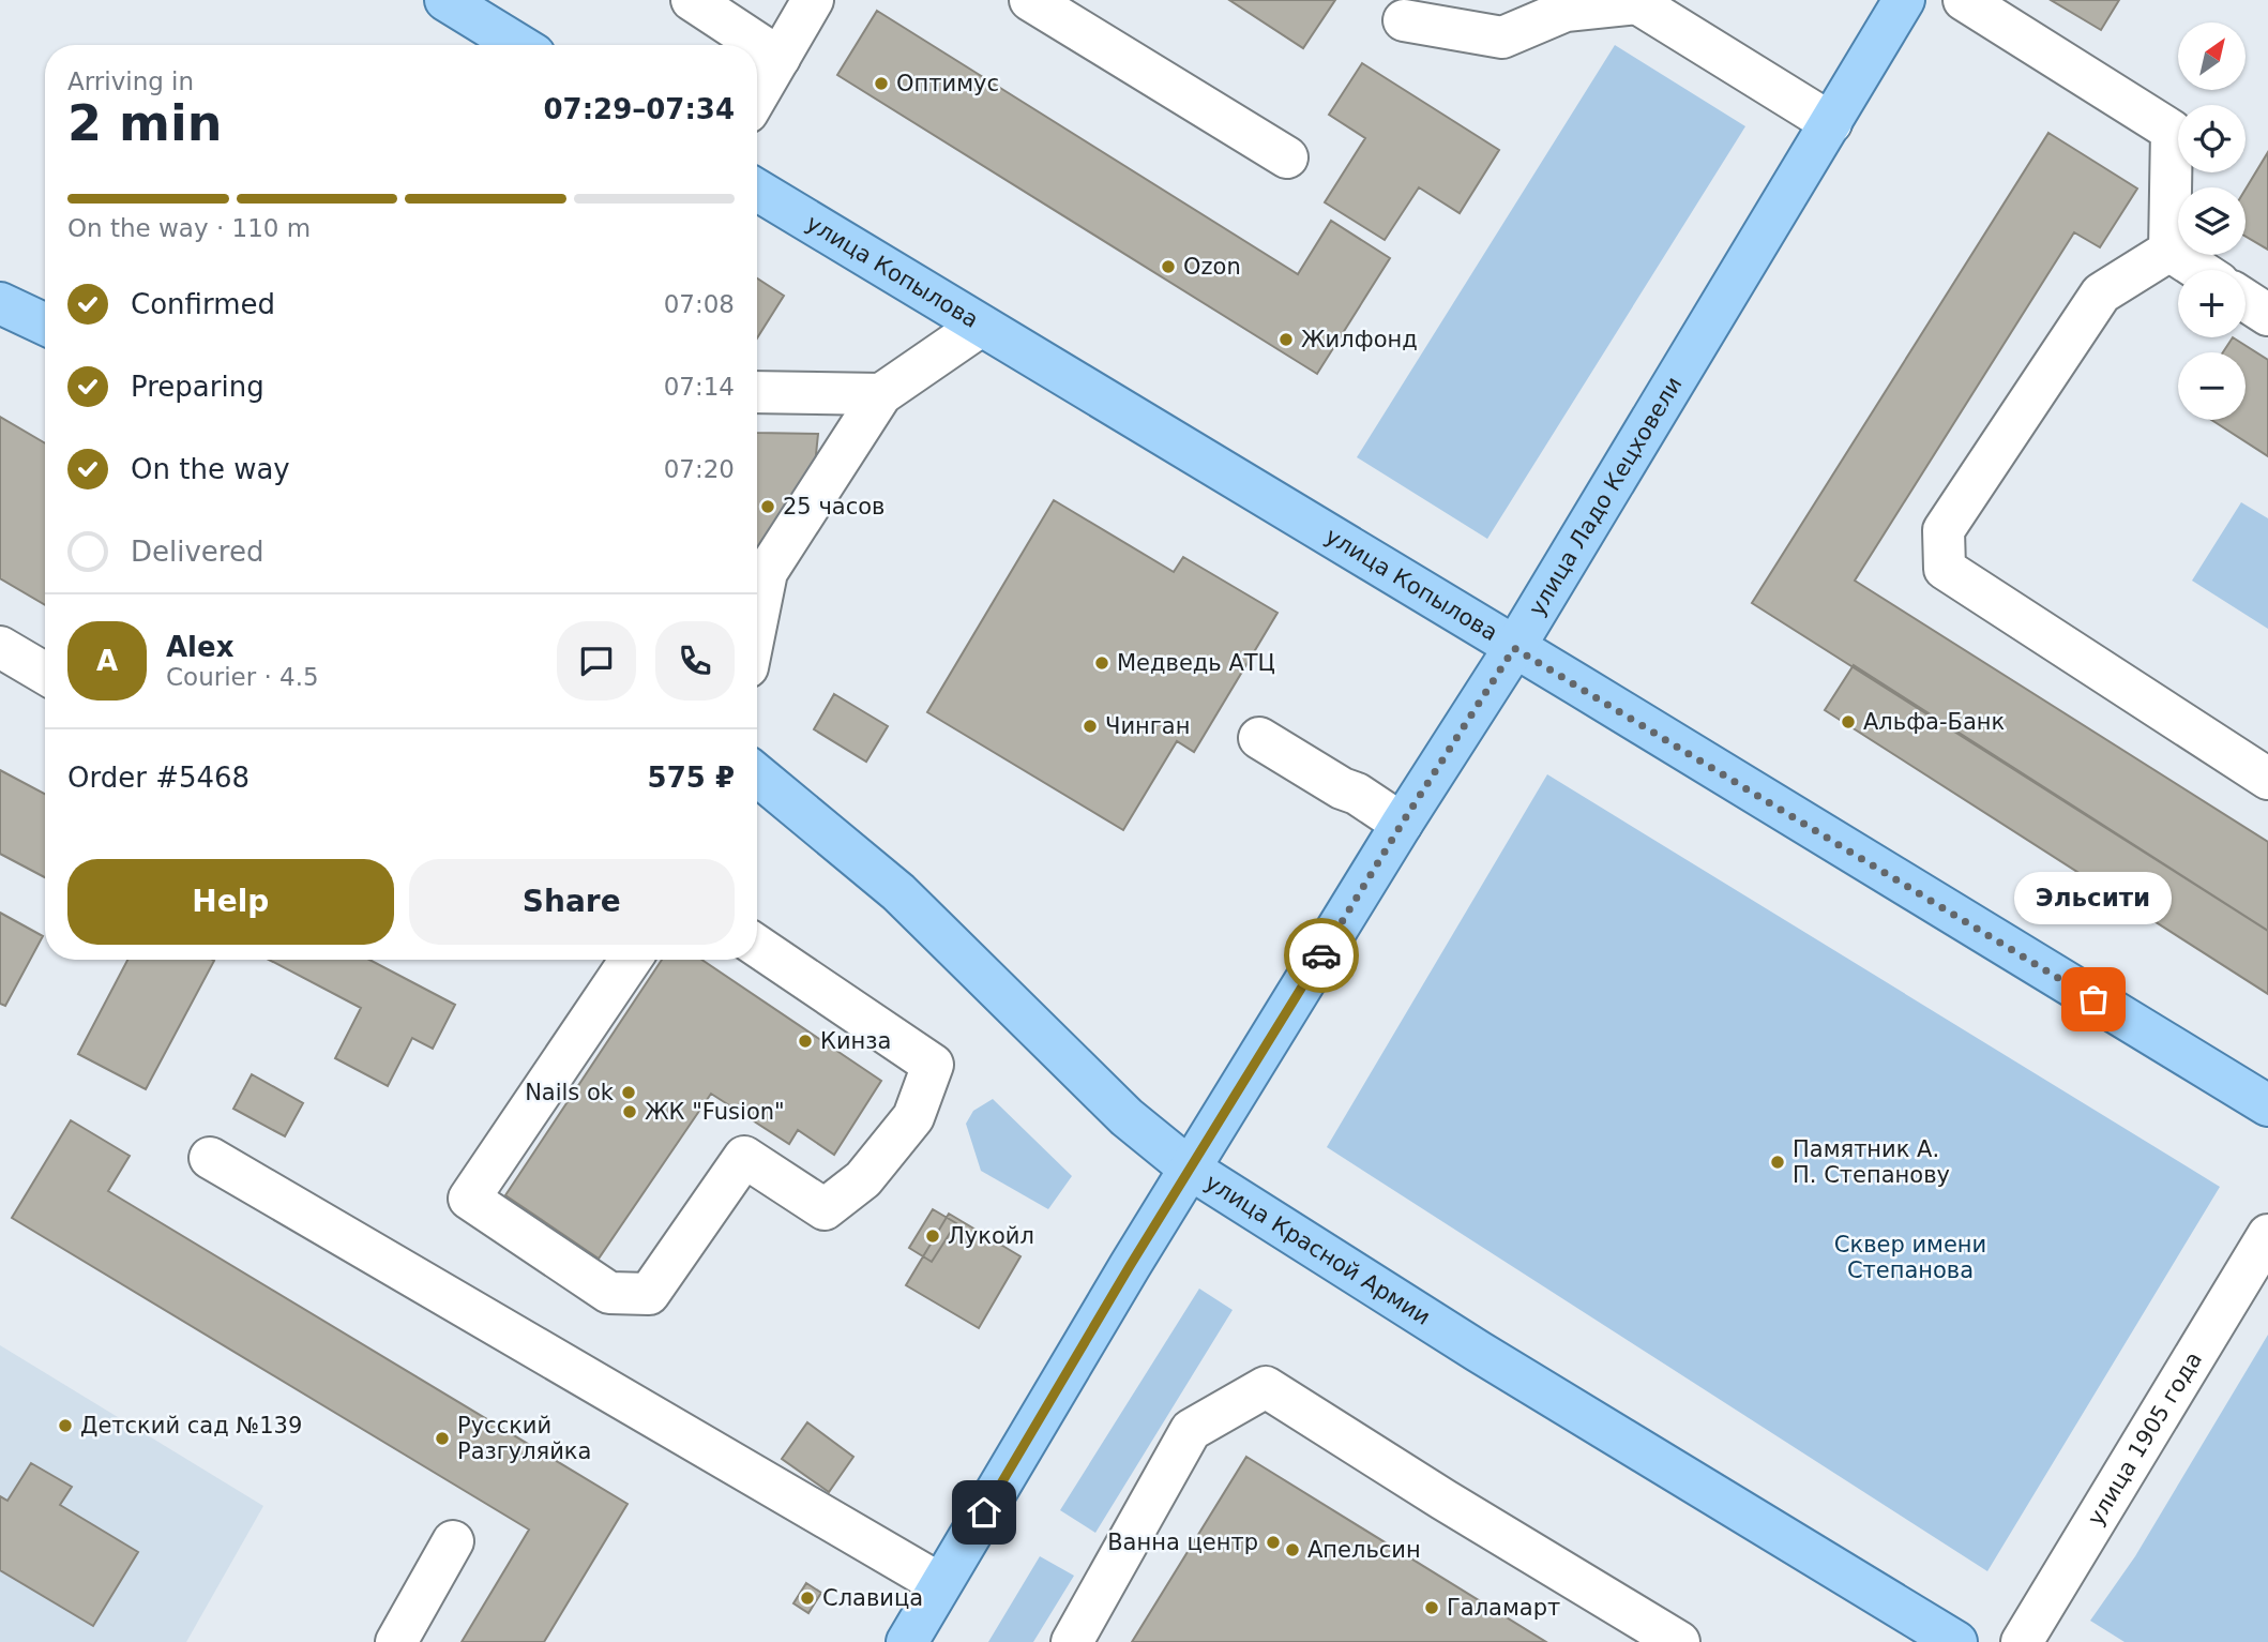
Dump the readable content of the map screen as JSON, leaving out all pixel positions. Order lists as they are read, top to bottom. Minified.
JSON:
{"streets":{"main road":["улица Копылова","улица Ладо Кецховели","улица Красной Армии"],"street":["улица 1905 года"]},"crossings":[["улица Копылова","улица Ладо Кецховели"],["улица Ладо Кецховели","улица Красной Армии"]],"parks":["Сквер имени Степанова"],"places":["Оптимус","Ozon","Жилфонд","25 часов","Медведь АТЦ","Альфа-Банк","Чинган","Эльсити","Кинза","Nails ok","ЖК \"Fusion\"","Памятник А. П. Степанову","Лукойл","Детский сад №139","Русский Разгуляйка","Ванна центр","Апельсин","Славица","Галамарт"],"north":"top right","page":{"map_buttons":["+","−"],"heading":["2 min","Arriving in","07:29–07:34"],"panel":["Alex","Courier · 4.5","Order #5468","575 ₽"],"bar":"On the way · 110 m","list":[["Confirmed","07:08"],["Preparing","07:14"],["On the way","07:20"],"Delivered"],"round":"A","buttons":["Help","Share"],"bubble":"Эльсити"}}
